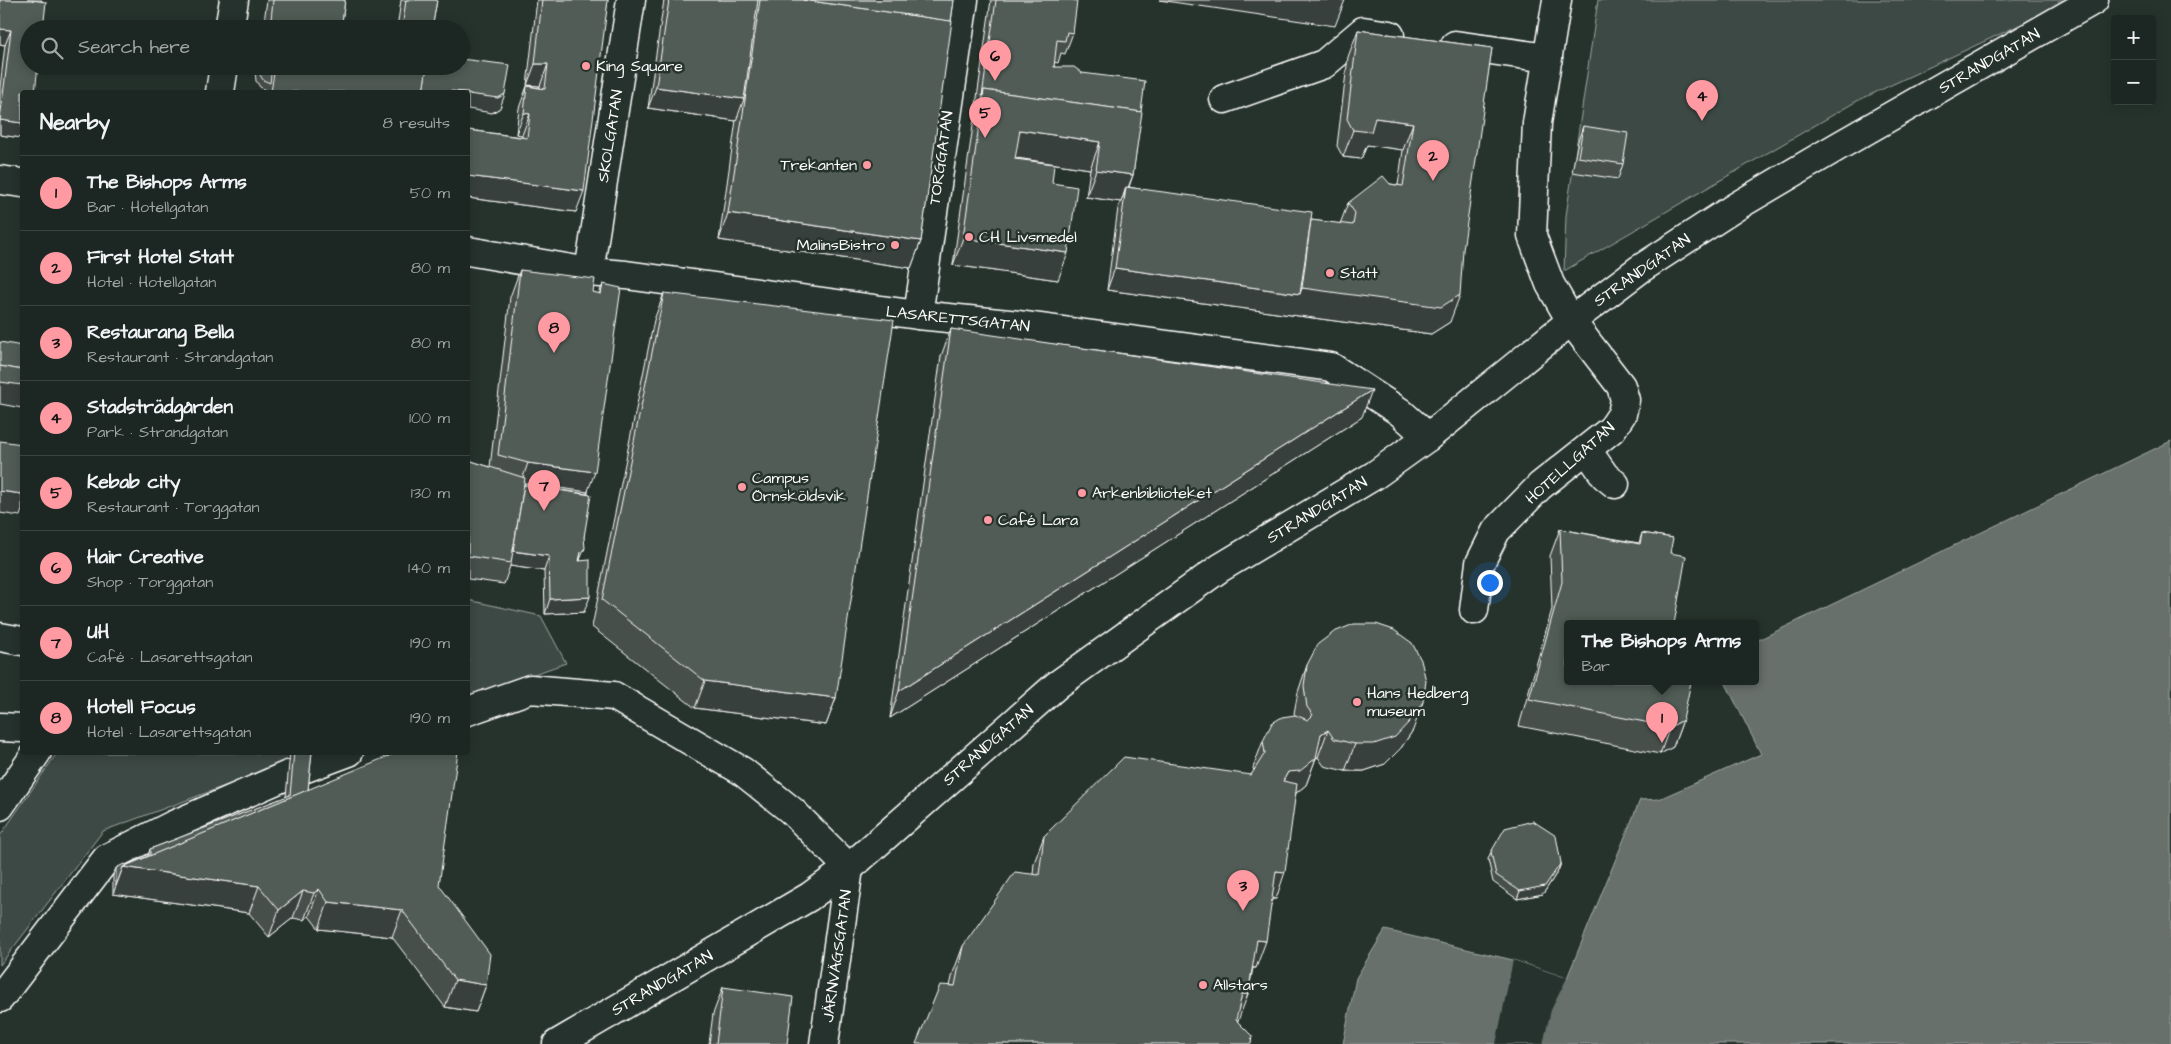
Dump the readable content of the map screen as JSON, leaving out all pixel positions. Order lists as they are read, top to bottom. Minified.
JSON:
{"streets":{"street":["STRANDGATAN","SKOLGATAN","TORGGATAN","LASARETTSGATAN","HOTELLGATAN","JÄRNVÄGSGATAN"]},"crossings":[["STRANDGATAN","LASARETTSGATAN"],["STRANDGATAN","HOTELLGATAN"],["STRANDGATAN","JÄRNVÄGSGATAN"],["SKOLGATAN","LASARETTSGATAN"],["TORGGATAN","LASARETTSGATAN"]],"places":["King Square","Trekanten","CH Livsmedel","MalinsBistro","Statt","Campus Örnsköldsvik","Arkenbiblioteket","Café Lara","Hans Hedberg museum","Allstars"],"page":{"map_buttons":["+","−"],"search":"Search here","pins":["6","4","5","2","8","7","1","3"],"heading":["Nearby","8 results"],"list":[{"mark":"1","name":"The Bishops Arms","note":"Bar · Hotellgatan","value":"50 m"},{"mark":"2","name":"First Hotel Statt","note":"Hotel · Hotellgatan","value":"80 m"},{"mark":"3","name":"Restaurang Bella","note":"Restaurant · Strandgatan","value":"80 m"},{"mark":"4","name":"Stadsträdgården","note":"Park · Strandgatan","value":"100 m"},{"mark":"5","name":"Kebab city","note":"Restaurant · Torggatan","value":"130 m"},{"mark":"6","name":"Hair Creative","note":"Shop · Torggatan","value":"140 m"},{"mark":"7","name":"UH","note":"Café · Lasarettsgatan","value":"190 m"},{"mark":"8","name":"Hotell Focus","note":"Hotel · Lasarettsgatan","value":"190 m"}],"popup":["The Bishops Arms","Bar"]}}
